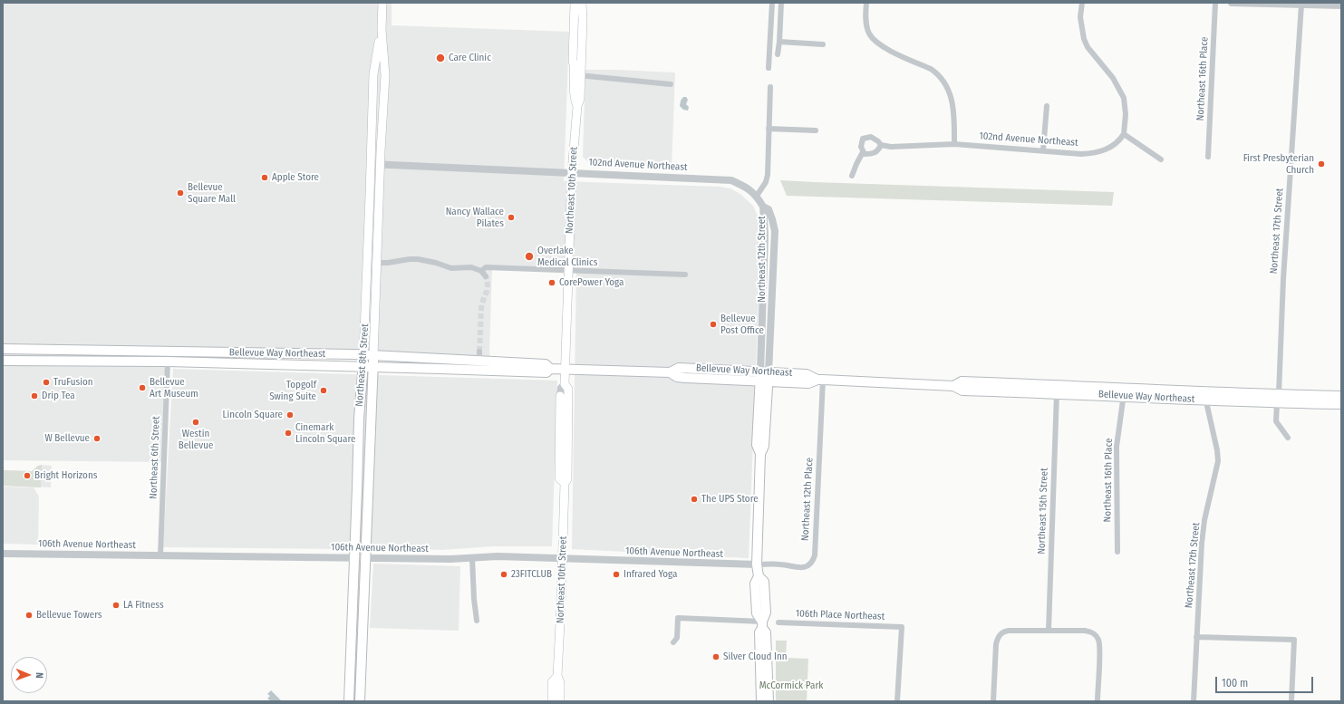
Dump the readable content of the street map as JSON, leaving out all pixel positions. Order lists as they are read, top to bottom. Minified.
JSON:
{"streets":{"main road":["Northeast 10th Street","Northeast 12th Street","Bellevue Way Northeast","Northeast 8th Street"],"street":["Northeast 16th Place","102nd Avenue Northeast","Northeast 17th Street","Northeast 6th Street","Northeast 12th Place","Northeast 15th Street","106th Avenue Northeast","106th Place Northeast"]},"crossings":[["Northeast 16th Place","Bellevue Way Northeast"],["102nd Avenue Northeast","Northeast 10th Street"],["102nd Avenue Northeast","Northeast 12th Street"],["102nd Avenue Northeast","Northeast 8th Street"],["Northeast 10th Street","Bellevue Way Northeast"],["Northeast 10th Street","106th Avenue Northeast"],["Northeast 17th Street","Bellevue Way Northeast"],["Northeast 12th Street","Bellevue Way Northeast"],["Northeast 12th Street","Northeast 12th Place"],["Northeast 12th Street","106th Avenue Northeast"],["Bellevue Way Northeast","Northeast 8th Street"],["Bellevue Way Northeast","Northeast 6th Street"],["Bellevue Way Northeast","Northeast 12th Place"],["Bellevue Way Northeast","Northeast 15th Street"],["Northeast 8th Street","106th Avenue Northeast"],["Northeast 6th Street","106th Avenue Northeast"],["Northeast 12th Place","106th Avenue Northeast"]],"parks":["McCormick Park"],"places":["Care Clinic","First Presbyterian Church","Apple Store","Bellevue Square Mall","Nancy Wallace Pilates","Overlake Medical Clinics","CorePower Yoga","Bellevue Post Office","TruFusion","Bellevue Art Museum","Topgolf Swing Suite","Drip Tea","Lincoln Square","Westin Bellevue","Cinemark Lincoln Square","W Bellevue","Bright Horizons","The UPS Store","23FITCLUB","Infrared Yoga","LA Fitness","Bellevue Towers","Silver Cloud Inn"],"scale_bar":"100 m","north":"right"}
